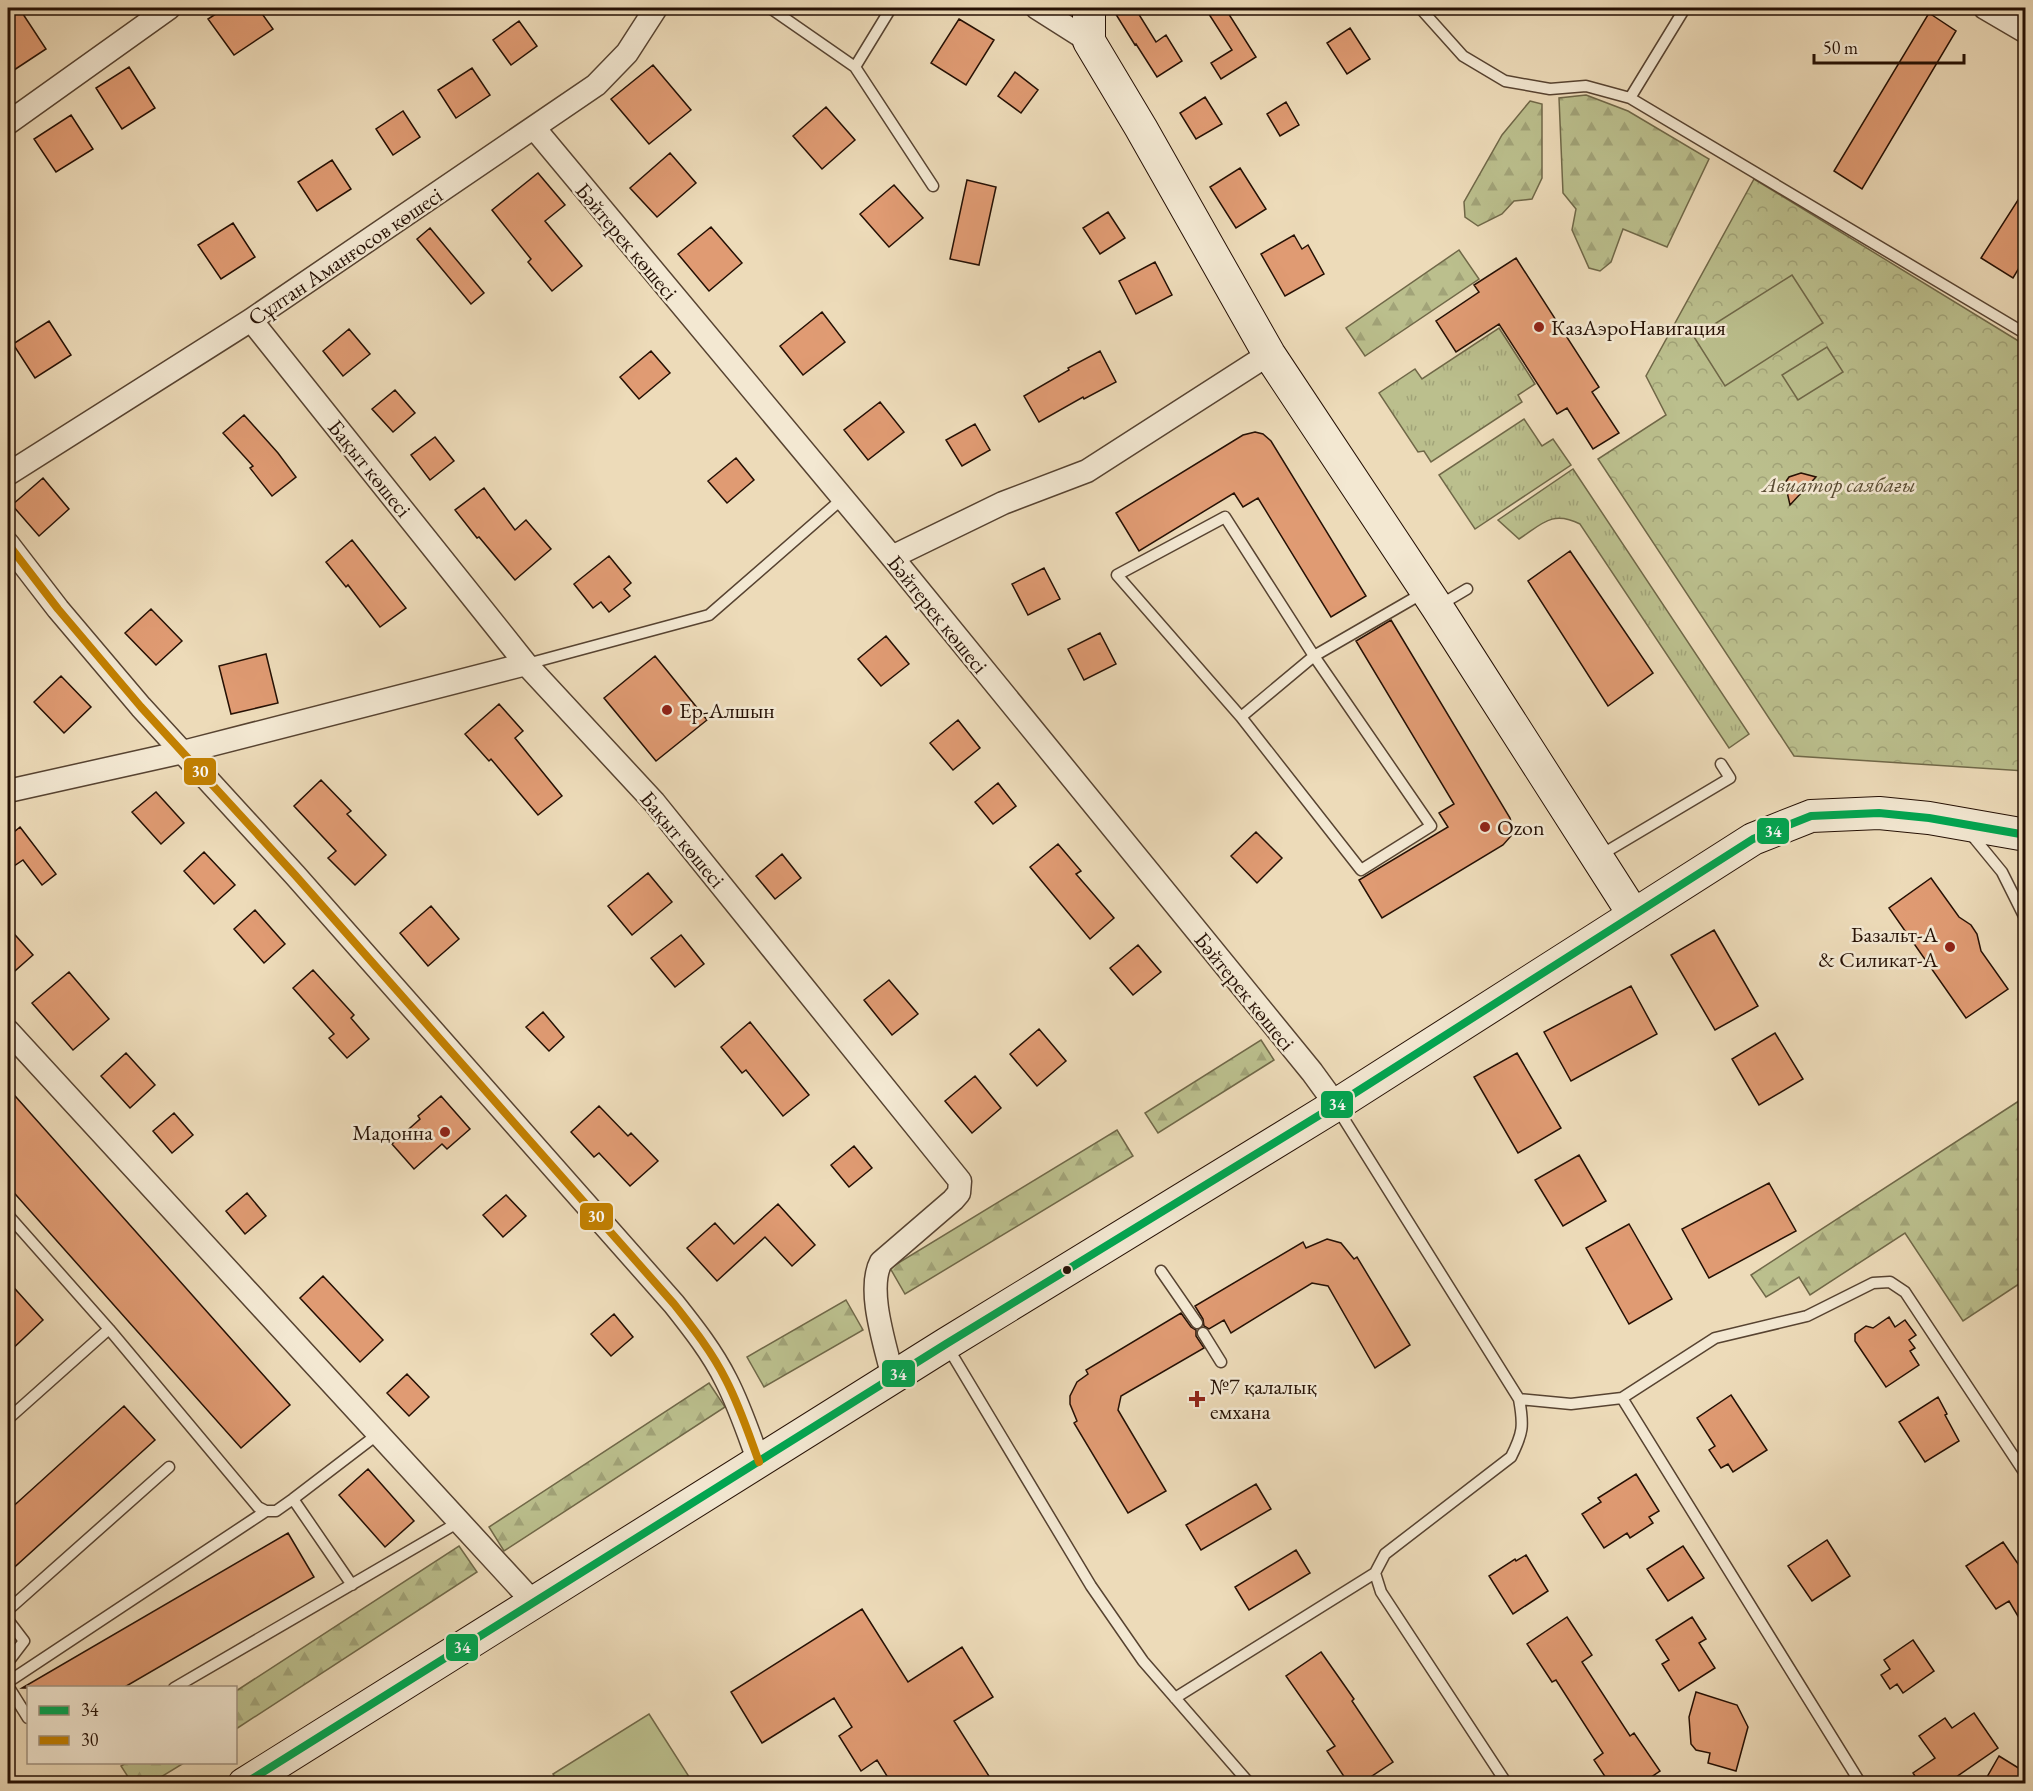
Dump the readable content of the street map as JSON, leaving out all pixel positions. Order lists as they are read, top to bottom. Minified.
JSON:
{"streets":{"street":["Бәйтерек көшесі","Сұлтан Аманғосов көшесі","Бақыт көшесі"]},"crossings":[["Бәйтерек көшесі","Сұлтан Аманғосов көшесі"],["Сұлтан Аманғосов көшесі","Бақыт көшесі"]],"parks":["Авиатор саябағы"],"places":{"other":["КазАэроНавигация","Ер-Алшын","Ozon","Базальт-А & Силикат-А","Мадонна"],"health":["№7 қалалық емхана"]},"lines":["transit line 30","transit line 34"],"legend":["34","30"],"scale_bar":"50 m"}
